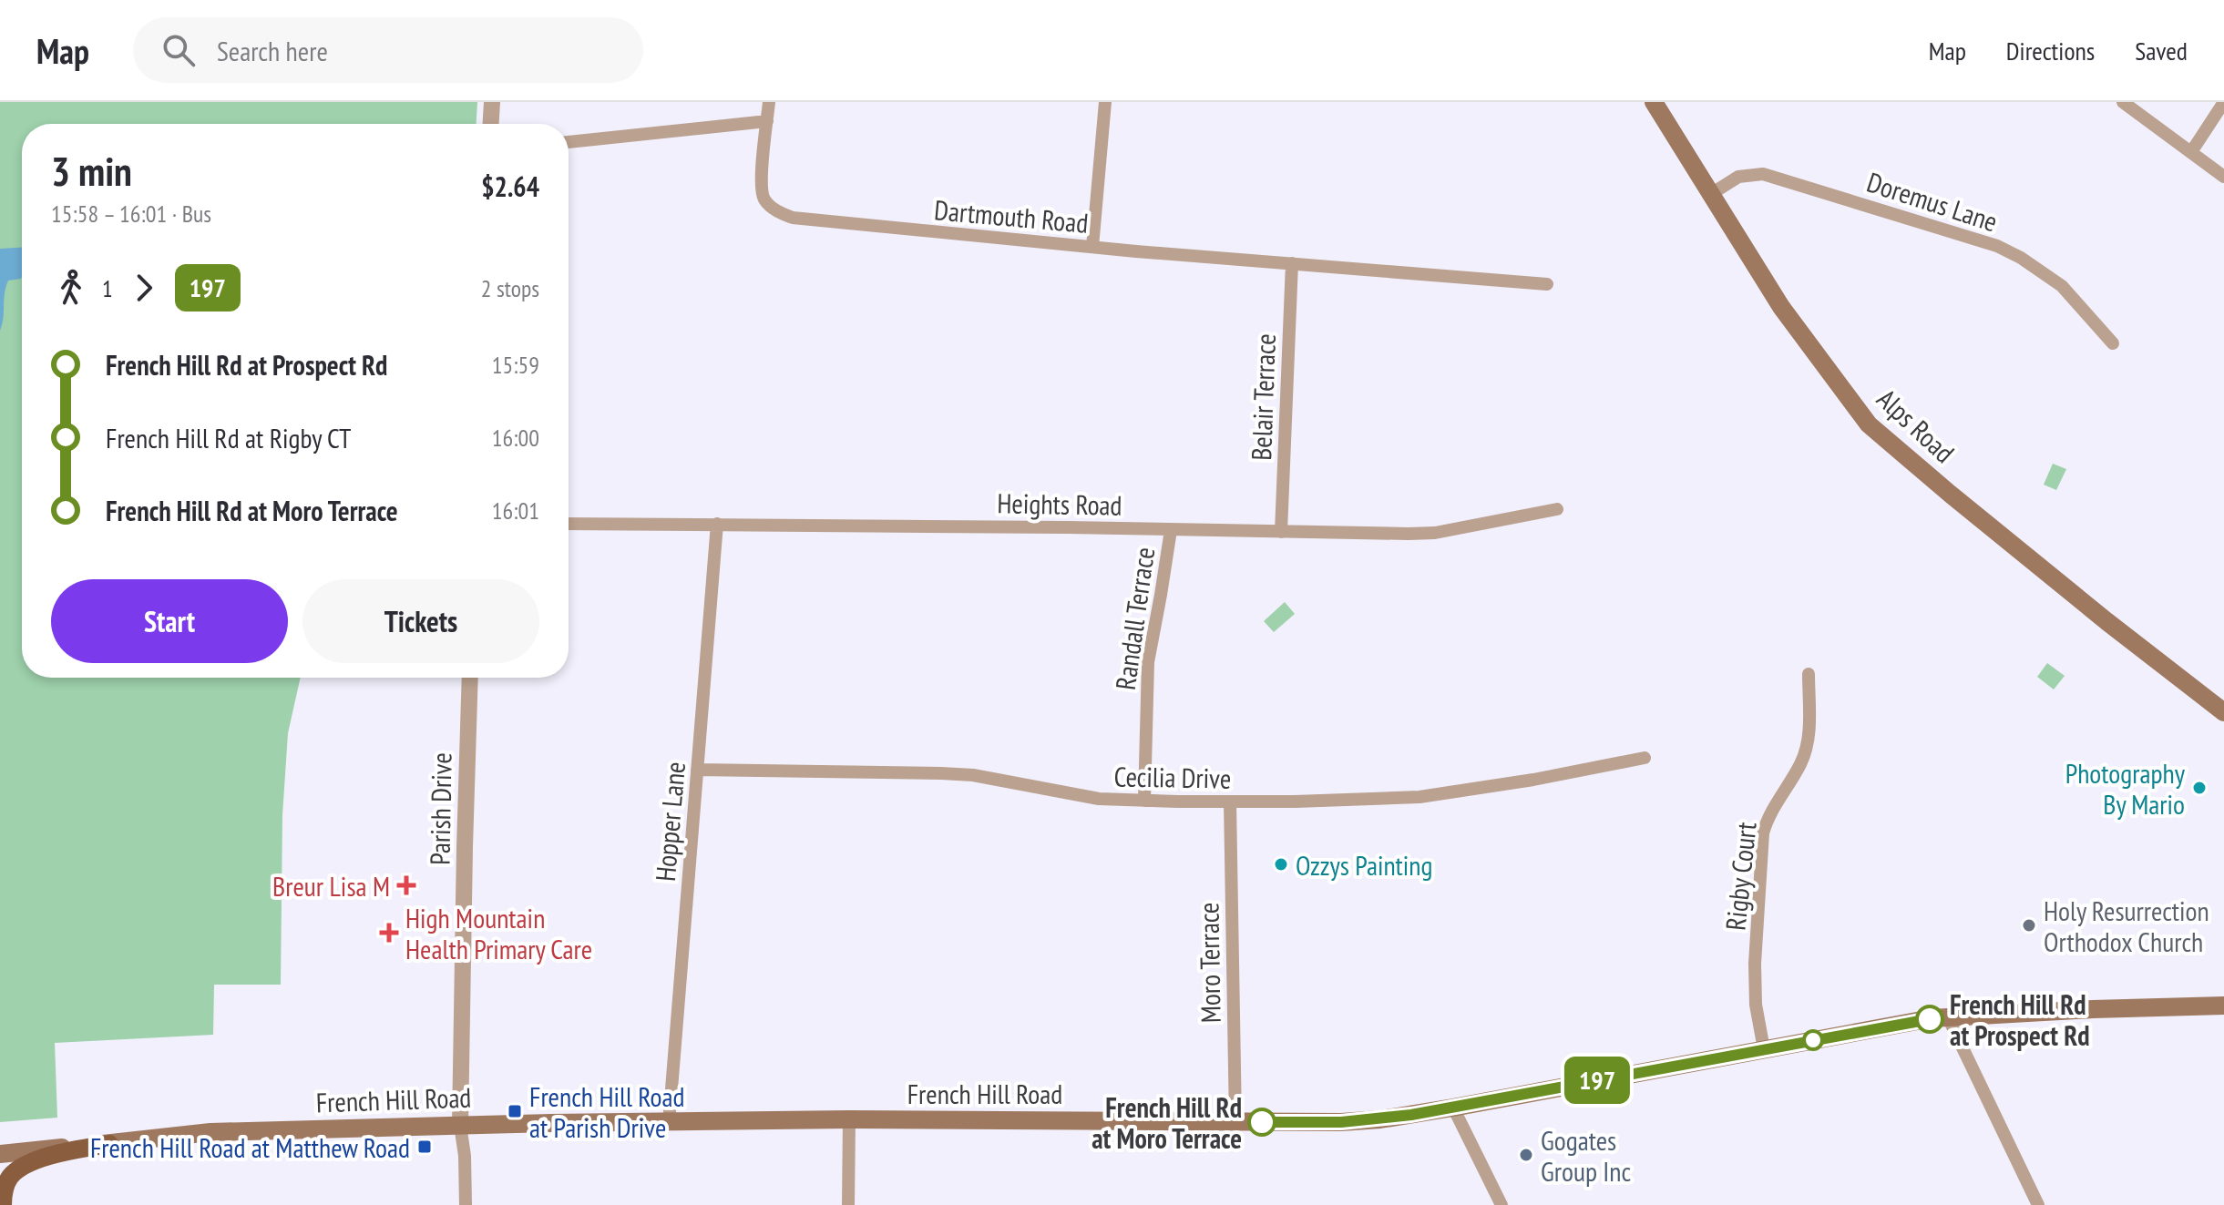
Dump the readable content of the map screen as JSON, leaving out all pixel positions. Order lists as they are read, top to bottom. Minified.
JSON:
{"streets":{"main road":["Alps Road","French Hill Road"],"street":["Doremus Lane","Dartmouth Road","Belair Terrace","Heights Road","Randall Terrace","Cecilia Drive","Parish Drive","Hopper Lane","Rigby Court","Moro Terrace"]},"crossings":[["Doremus Lane","Alps Road"],["Dartmouth Road","Belair Terrace"],["Belair Terrace","Heights Road"],["Heights Road","Randall Terrace"],["Heights Road","Hopper Lane"],["Randall Terrace","Cecilia Drive"],["Cecilia Drive","Hopper Lane"],["Cecilia Drive","Moro Terrace"],["Parish Drive","French Hill Road"],["Hopper Lane","French Hill Road"],["Rigby Court","French Hill Road"],["Moro Terrace","French Hill Road"]],"places":{"other":["Photography By Mario","Ozzys Painting","Holy Resurrection Orthodox Church","French Hill Rd at Prospect Rd","French Hill Rd at Moro Terrace","Gogates Group Inc"],"health":["Breur Lisa M","High Mountain Health Primary Care"],"transit":["French Hill Road at Parish Drive","French Hill Road at Matthew Road"]},"lines":["bus line 197"],"page":{"header":"Map","search":"Search here","nav":["Map","Directions","Saved"],"on_map":"197","heading":["3 min","15:58 – 16:01 · Bus","$2.64"],"legs":["1","197","2 stops"],"list":[{"name":"French Hill Rd at Prospect Rd","value":"15:59"},{"name":"French Hill Rd at Rigby CT","value":"16:00"},{"name":"French Hill Rd at Moro Terrace","value":"16:01"}],"buttons":["Start","Tickets"]}}
